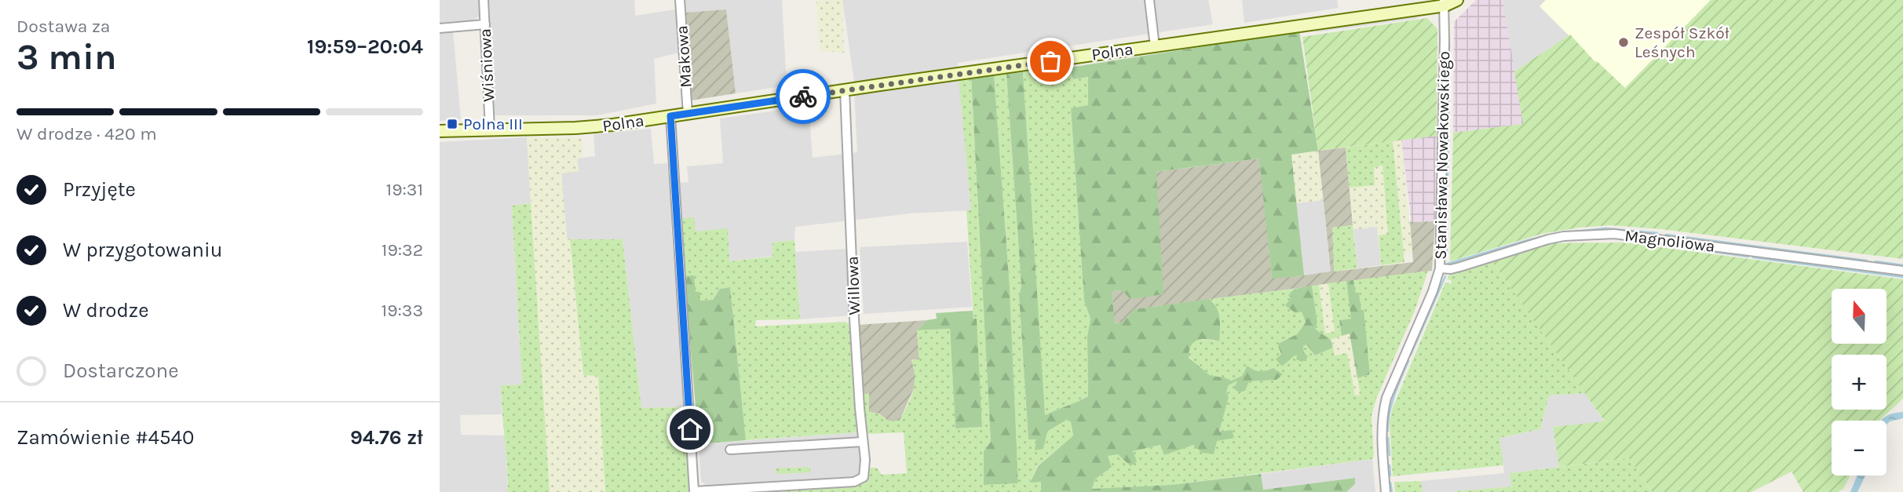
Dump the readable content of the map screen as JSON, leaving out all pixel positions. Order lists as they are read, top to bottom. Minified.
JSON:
{"streets":{"street":["Polna","Makowa","Wiśniowa","Stanisława Nowakowskiego","Magnoliowa","Willowa"]},"crossings":[["Polna","Makowa"],["Polna","Wiśniowa"],["Polna","Stanisława Nowakowskiego"],["Polna","Willowa"],["Stanisława Nowakowskiego","Magnoliowa"]],"places":{"other":["Zespół Szkół Leśnych"],"transit":["Polna III"]},"north":"top","page":{"heading":["3 min","Dostawa za","19:59–20:04"],"panel":["Zamówienie #4540","94.76 zł"],"bar":"W drodze · 420 m","list":[["Przyjęte","19:31"],["W przygotowaniu","19:32"],["W drodze","19:33"],"Dostarczone"],"map_buttons":["+","−"]}}
